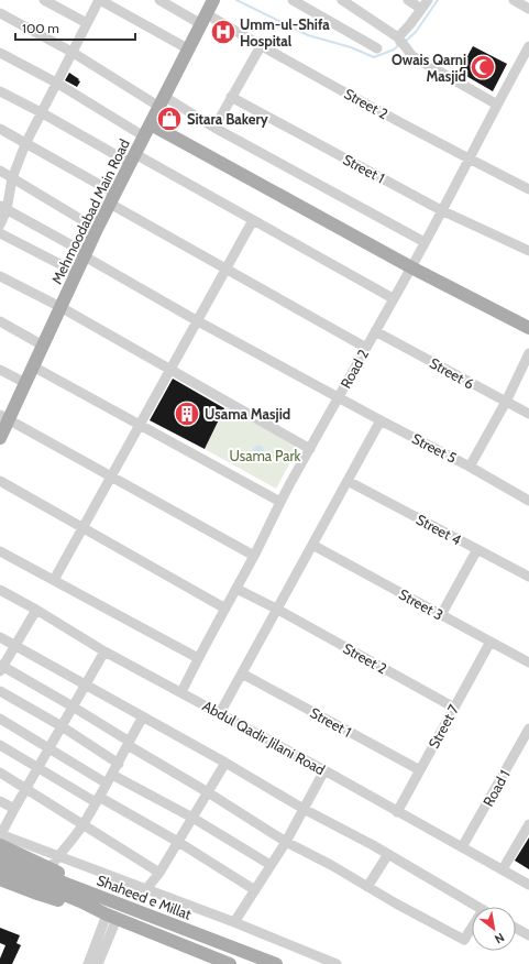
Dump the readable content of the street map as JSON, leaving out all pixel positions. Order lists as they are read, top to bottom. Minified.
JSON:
{"streets":{"main road":["Mehmoodabad Main Road","Shaheed e Millat"],"street":["Street 2","Street 1","Road 2","Street 6","Street 5","Street 4","Street 3","Street 7","Abdul Qadir Jilani Road","Road 1"]},"crossings":[["Street 2","Mehmoodabad Main Road"],["Street 2","Road 2"],["Street 2","Street 7"],["Street 1","Road 2"],["Street 1","Street 7"],["Mehmoodabad Main Road","Street 5"],["Road 2","Street 6"],["Road 2","Street 5"],["Road 2","Abdul Qadir Jilani Road"],["Street 3","Street 7"],["Street 7","Abdul Qadir Jilani Road"],["Abdul Qadir Jilani Road","Road 1"]],"parks":["Usama Park"],"places":{"hospital":["Umm-ul-Shifa Hospital"],"mosque":["Owais Qarni Masjid"],"shop":["Sitara Bakery"],"building":["Usama Masjid"]},"scale_bar":"100 m","north":"bottom right"}
